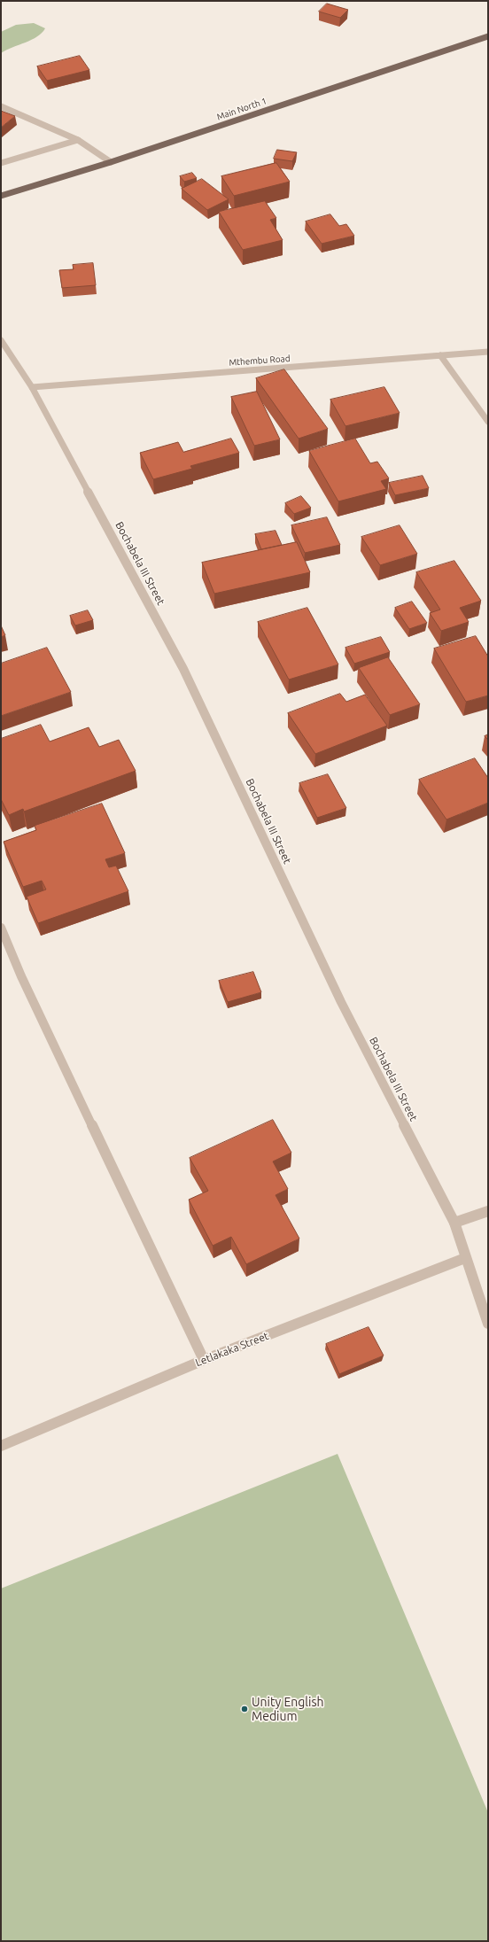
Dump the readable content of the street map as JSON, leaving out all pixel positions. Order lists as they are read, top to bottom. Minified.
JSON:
{"streets":{"main road":["Main North 1"],"street":["Mthembu Road","Bochabela III Street","Letlakaka Street"]},"crossings":[["Mthembu Road","Bochabela III Street"],["Bochabela III Street","Letlakaka Street"]],"places":["Unity English Medium"]}
